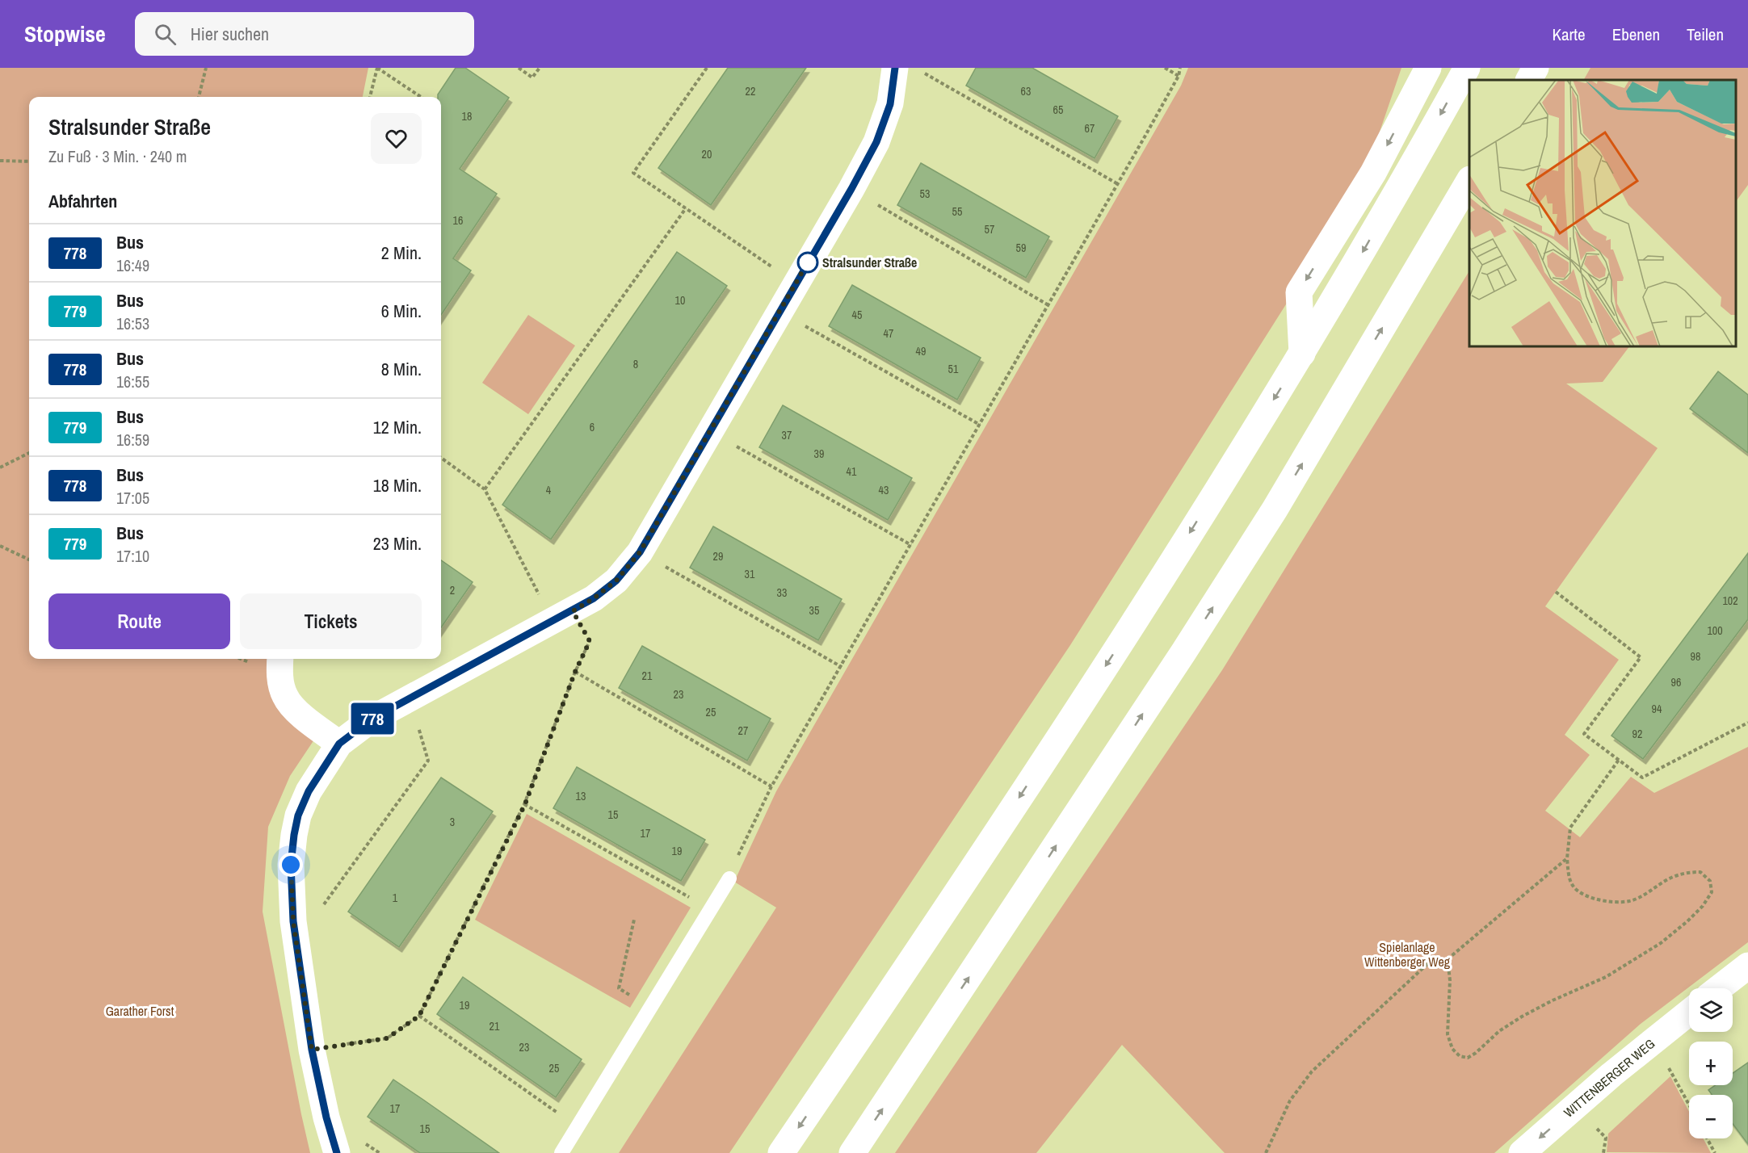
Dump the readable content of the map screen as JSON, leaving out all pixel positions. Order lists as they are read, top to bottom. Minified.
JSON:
{"streets":{"main road":["WITTENBERGER WEG"]},"one_way":["WITTENBERGER WEG"],"parks":["Spielanlage Wittenberger Weg","Garather Forst"],"places":["Stralsunder Straße"],"lines":["bus line 778"],"house_numbers":["22","63","65","18","67","20","53","55","16","57","59","10","45","47","49","8","51","6","37","39","41","4","43","29","31","2","33","102","35","100","98","21","96","23","94","25","27","92","13","15","3","17","19","1","19","21","23","25","17","15"],"page":{"header":"Stopwise","search":"Hier suchen","nav":["Karte","Ebenen","Teilen"],"on_map":"778","heading":[["Stralsunder Straße","Zu Fuß · 3 Min. · 240 m"],"Abfahrten"],"list":[{"mark":"778","name":"Bus","note":"16:49","value":"2 Min."},{"mark":"779","name":"Bus","note":"16:53","value":"6 Min."},{"mark":"778","name":"Bus","note":"16:55","value":"8 Min."},{"mark":"779","name":"Bus","note":"16:59","value":"12 Min."},{"mark":"778","name":"Bus","note":"17:05","value":"18 Min."},{"mark":"779","name":"Bus","note":"17:10","value":"23 Min."}],"buttons":["Route","Tickets"],"map_buttons":["+","−"]}}
